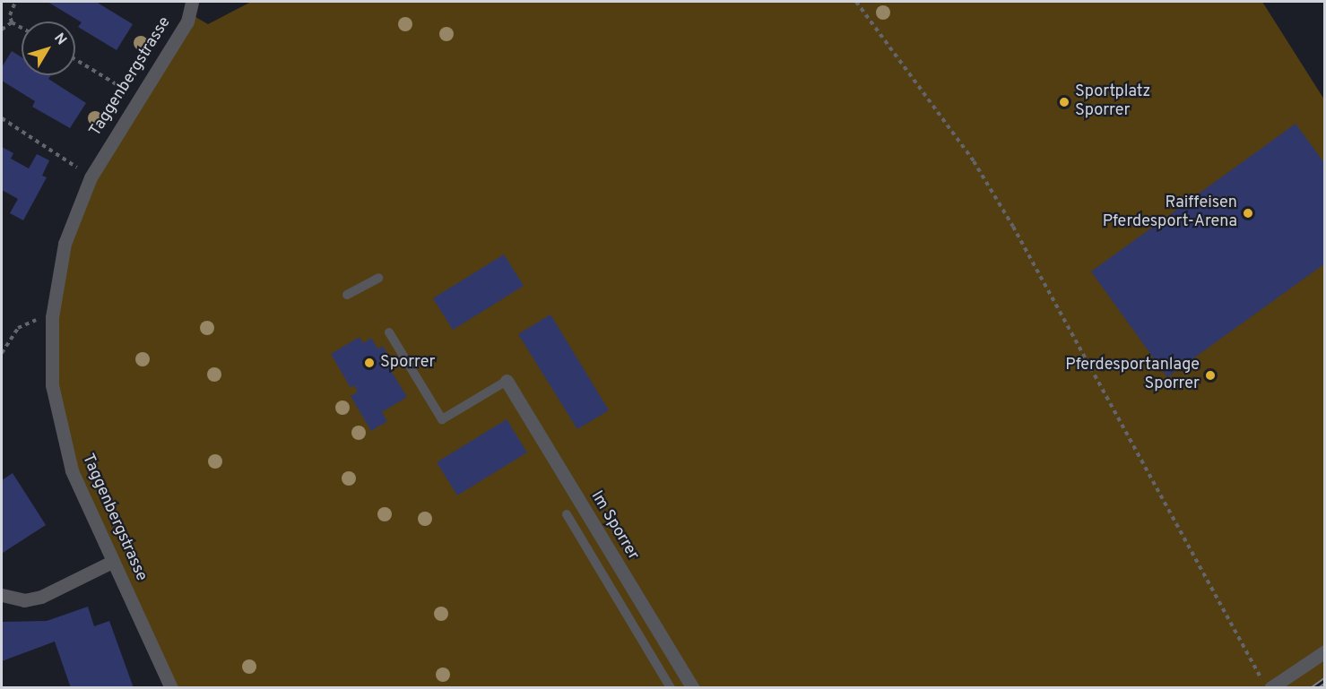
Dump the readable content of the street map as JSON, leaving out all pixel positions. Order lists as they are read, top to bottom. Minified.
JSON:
{"streets":{"street":["Taggenbergstrasse","Im Sporrer"]},"places":["Sportplatz Sporrer","Raiffeisen Pferdesport-Arena","Sporrer","Pferdesportanlage Sporrer"],"north":"top right"}
